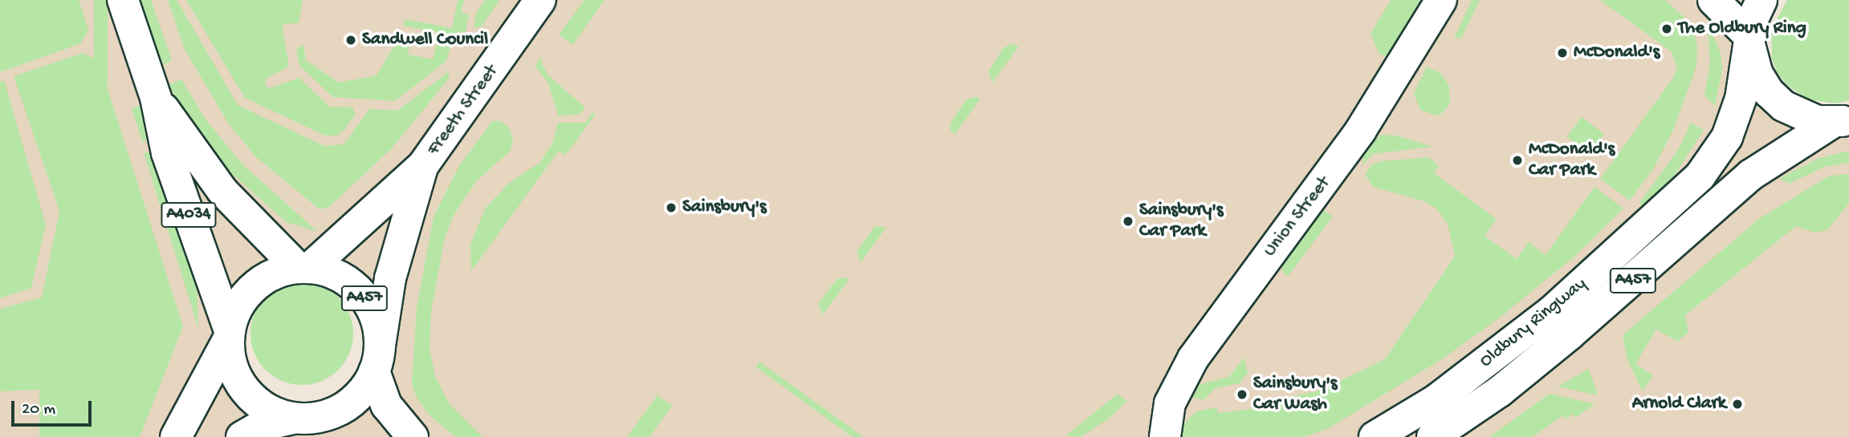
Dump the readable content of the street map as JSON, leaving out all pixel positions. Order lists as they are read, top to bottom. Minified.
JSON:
{"streets":{"main road":["Freeth Street","A4034","Union Street","A457","Oldbury Ringway"]},"crossings":[["Freeth Street","A4034"],["Freeth Street","A457"],["A4034","A457"]],"places":["The Oldbury Ring","Sandwell Council","McDonald's","McDonald's Car Park","Sainsbury's","Sainsbury's Car Park","Sainsbury's Car Wash","Arnold Clark"],"scale_bar":"20 m"}
